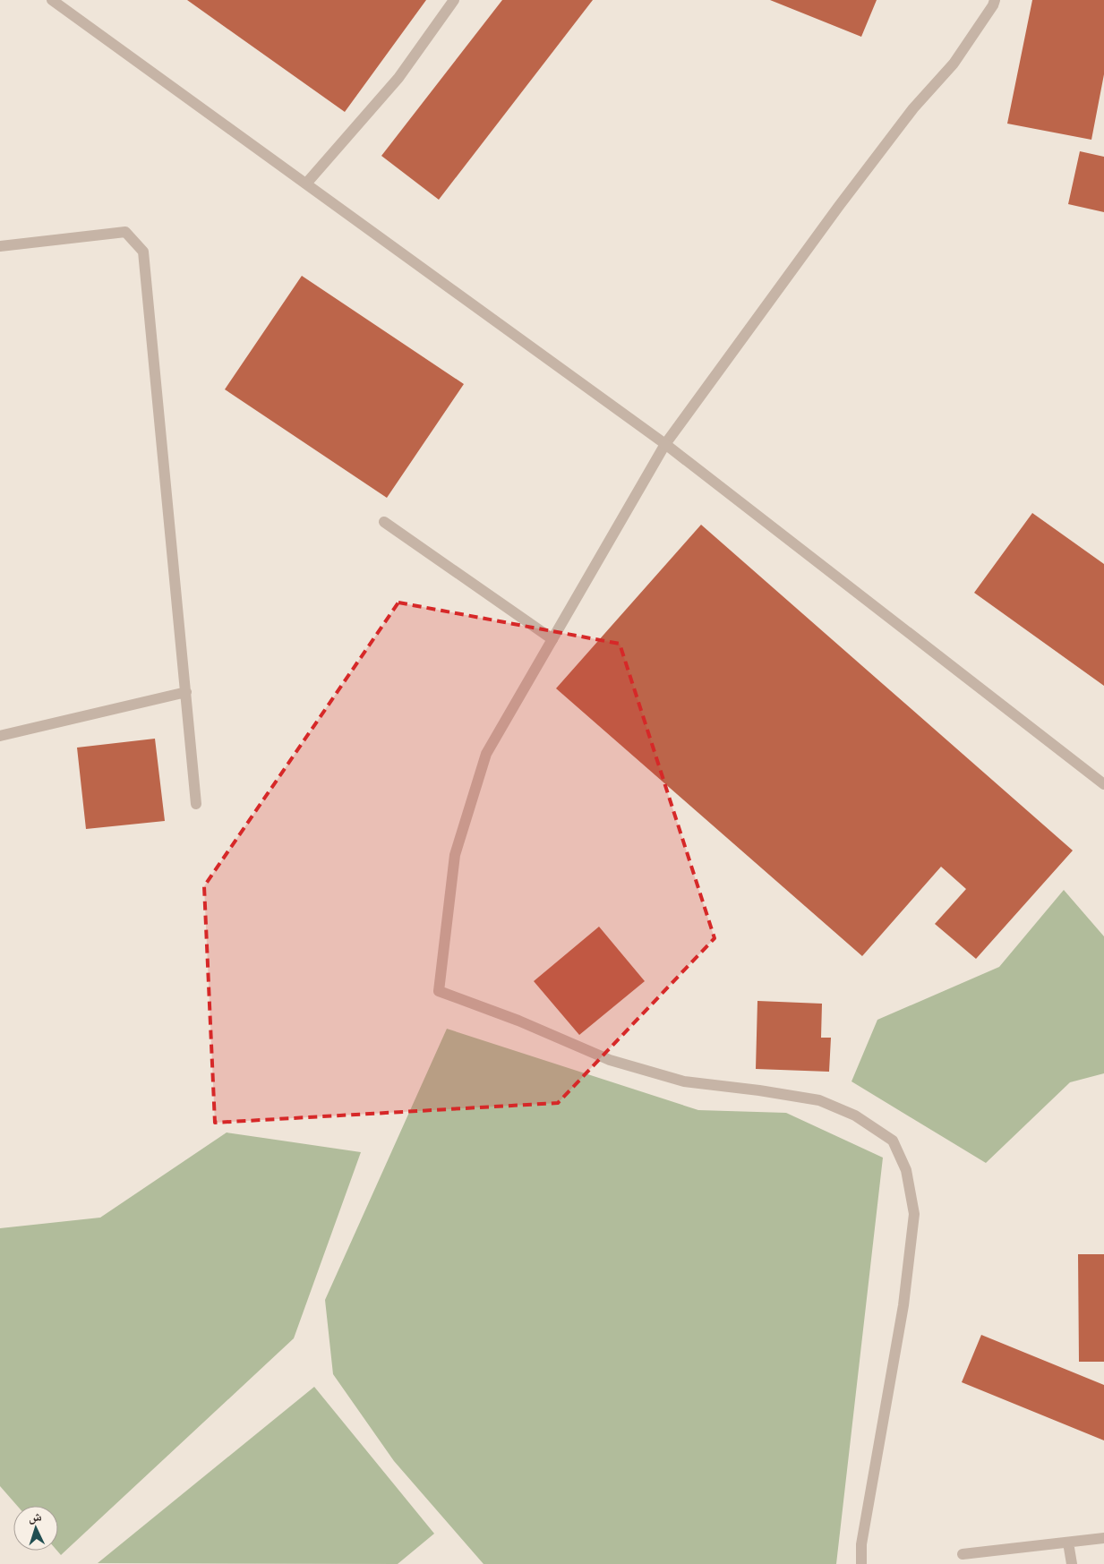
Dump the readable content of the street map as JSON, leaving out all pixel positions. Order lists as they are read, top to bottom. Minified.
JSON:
{"north":"top"}
